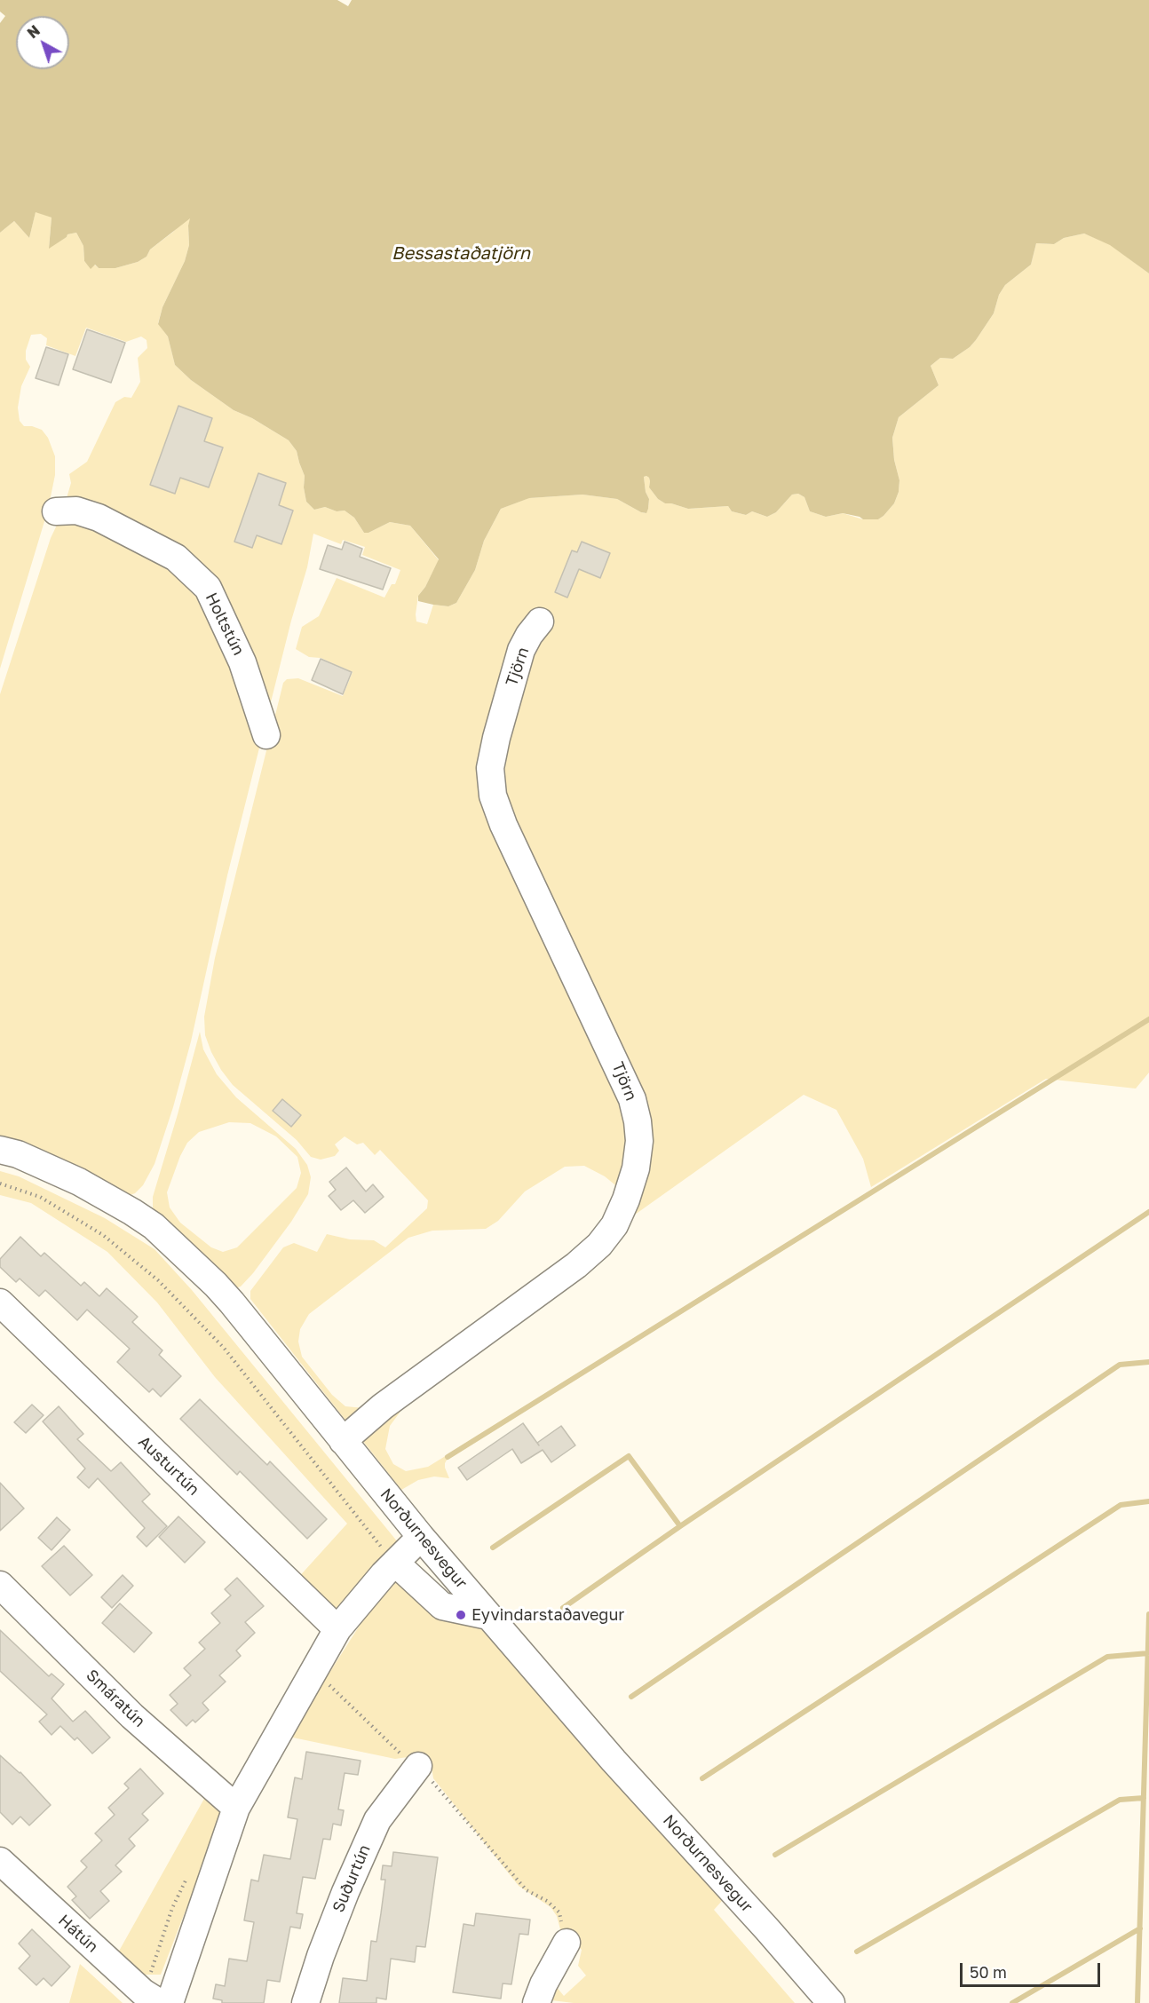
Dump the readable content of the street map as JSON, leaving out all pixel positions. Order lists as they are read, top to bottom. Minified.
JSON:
{"streets":{"street":["Holtstún","Tjörn","Austurtún","Norðurnesvegur","Smáratún","Suðurtún","Hátún"]},"crossings":[["Tjörn","Norðurnesvegur"]],"water":["Bessastaðatjörn"],"places":["Eyvindarstaðavegur"],"scale_bar":"50 m","north":"top left"}
